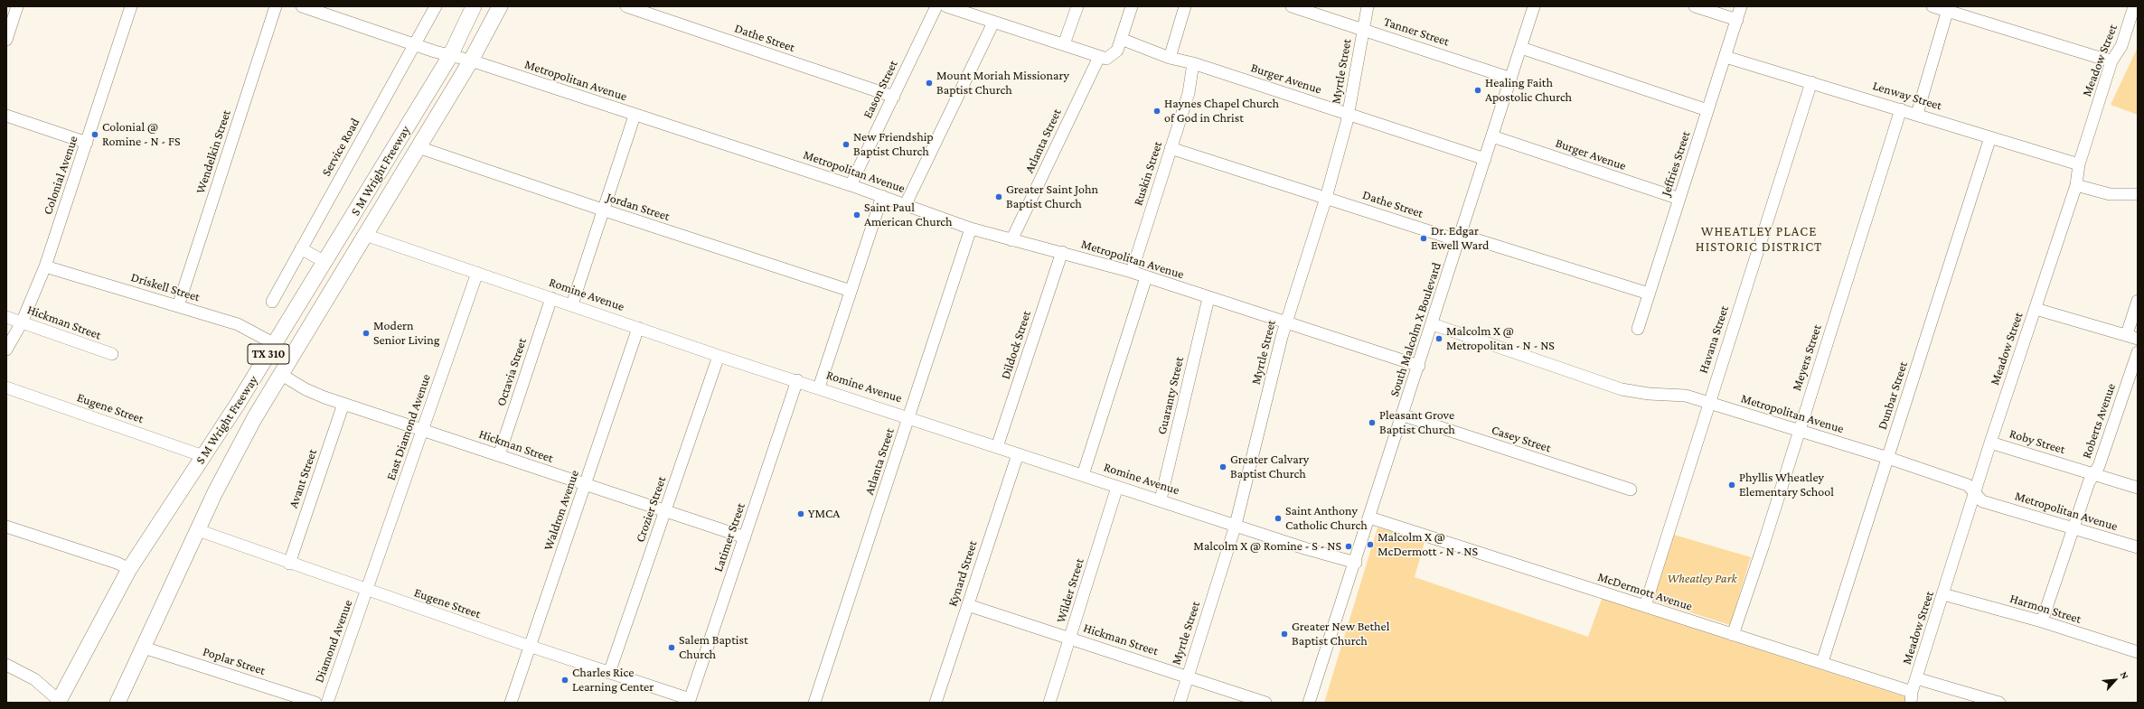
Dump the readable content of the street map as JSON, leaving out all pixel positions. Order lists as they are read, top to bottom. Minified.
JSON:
{"streets":{"main road":["S M Wright Freeway","TX 310"],"street":["Tanner Street","Dathe Street","Meadow Street","Myrtle Street","Burger Avenue","Metropolitan Avenue","Eason Street","Lenway Street","Atlanta Street","Service Road","Wendelkin Street","Jeffries Street","Ruskin Street","Colonial Avenue","Jordan Street","Driskell Street","Romine Avenue","Hickman Street","South Malcolm X Boulevard","Havana Street","Dildock Street","Meyers Street","Octavia Street","Guaranty Street","Dunbar Street","Eugene Street","Roberts Avenue","East Diamond Avenue","Casey Street","Roby Street","Avant Street","Crozier Street","Waldron Avenue","Latimer Street","Kynard Street","Wilder Street","McDermott Avenue","Harmon Street","Diamond Avenue","Poplar Street"]},"crossings":[["Tanner Street","Myrtle Street"],["Tanner Street","South Malcolm X Boulevard"],["Dathe Street","Myrtle Street"],["Dathe Street","Eason Street"],["Dathe Street","Jeffries Street"],["Dathe Street","Ruskin Street"],["Dathe Street","South Malcolm X Boulevard"],["Meadow Street","Metropolitan Avenue"],["Meadow Street","Lenway Street"],["Meadow Street","Roby Street"],["Meadow Street","McDermott Avenue"],["Meadow Street","Harmon Street"],["Myrtle Street","Burger Avenue"],["Myrtle Street","Metropolitan Avenue"],["Myrtle Street","Romine Avenue"],["Myrtle Street","Hickman Street"],["Burger Avenue","Jeffries Street"],["Burger Avenue","Ruskin Street"],["Burger Avenue","South Malcolm X Boulevard"],["Metropolitan Avenue","Eason Street"],["Metropolitan Avenue","Atlanta Street"],["Metropolitan Avenue","Service Road"],["Metropolitan Avenue","S M Wright Freeway"],["Metropolitan Avenue","Ruskin Street"],["Metropolitan Avenue","South Malcolm X Boulevard"],["Metropolitan Avenue","Havana Street"],["Metropolitan Avenue","Dildock Street"],["Metropolitan Avenue","Meyers Street"],["Metropolitan Avenue","Guaranty Street"],["Metropolitan Avenue","Dunbar Street"],["Metropolitan Avenue","Roberts Avenue"],["Lenway Street","Jeffries Street"],["Lenway Street","Havana Street"],["Lenway Street","Meyers Street"],["Lenway Street","Dunbar Street"],["Atlanta Street","Romine Avenue"],["Wendelkin Street","Driskell Street"],["S M Wright Freeway","Jordan Street"],["S M Wright Freeway","Driskell Street"],["S M Wright Freeway","Romine Avenue"],["S M Wright Freeway","Hickman Street"],["S M Wright Freeway","Eugene Street"],["S M Wright Freeway","Poplar Street"],["Colonial Avenue","Driskell Street"],["Colonial Avenue","Hickman Street"],["Romine Avenue","South Malcolm X Boulevard"],["Romine Avenue","Dildock Street"],["Romine Avenue","Octavia Street"],["Romine Avenue","Guaranty Street"],["Romine Avenue","East Diamond Avenue"],["Romine Avenue","Crozier Street"],["Romine Avenue","Waldron Avenue"],["Romine Avenue","Latimer Street"],["Romine Avenue","Kynard Street"],["Romine Avenue","Wilder Street"],["Hickman Street","Octavia Street"],["Hickman Street","East Diamond Avenue"],["Hickman Street","Avant Street"],["Hickman Street","Crozier Street"],["Hickman Street","Waldron Avenue"],["Hickman Street","Latimer Street"],["Hickman Street","Kynard Street"],["Hickman Street","Wilder Street"],["South Malcolm X Boulevard","Casey Street"],["South Malcolm X Boulevard","McDermott Avenue"],["Havana Street","McDermott Avenue"],["Meyers Street","McDermott Avenue"],["Dunbar Street","McDermott Avenue"],["Eugene Street","East Diamond Avenue"],["Eugene Street","Avant Street"],["Eugene Street","Crozier Street"],["Eugene Street","Waldron Avenue"],["Eugene Street","Latimer Street"],["Eugene Street","Diamond Avenue"],["Roberts Avenue","Roby Street"],["Roberts Avenue","Harmon Street"],["East Diamond Avenue","Diamond Avenue"]],"districts":["WHEATLEY PLACE HISTORIC DISTRICT"],"parks":["Wheatley Park"],"places":["Mount Moriah Missionary Baptist Church","Healing Faith Apostolic Church","Haynes Chapel Church of God in Christ","Colonial @ Romine - N - FS","New Friendship Baptist Church","Greater Saint John Baptist Church","Saint Paul American Church","Dr. Edgar Ewell Ward","Modern Senior Living","Malcolm X @ Metropolitan - N - NS","Pleasant Grove Baptist Church","Greater Calvary Baptist Church","Phyllis Wheatley Elementary School","YMCA","Saint Anthony Catholic Church","Malcolm X @ McDermott - N - NS","Malcolm X @ Romine - S - NS","Greater New Bethel Baptist Church","Salem Baptist Church","Charles Rice Learning Center"],"north":"top right"}
